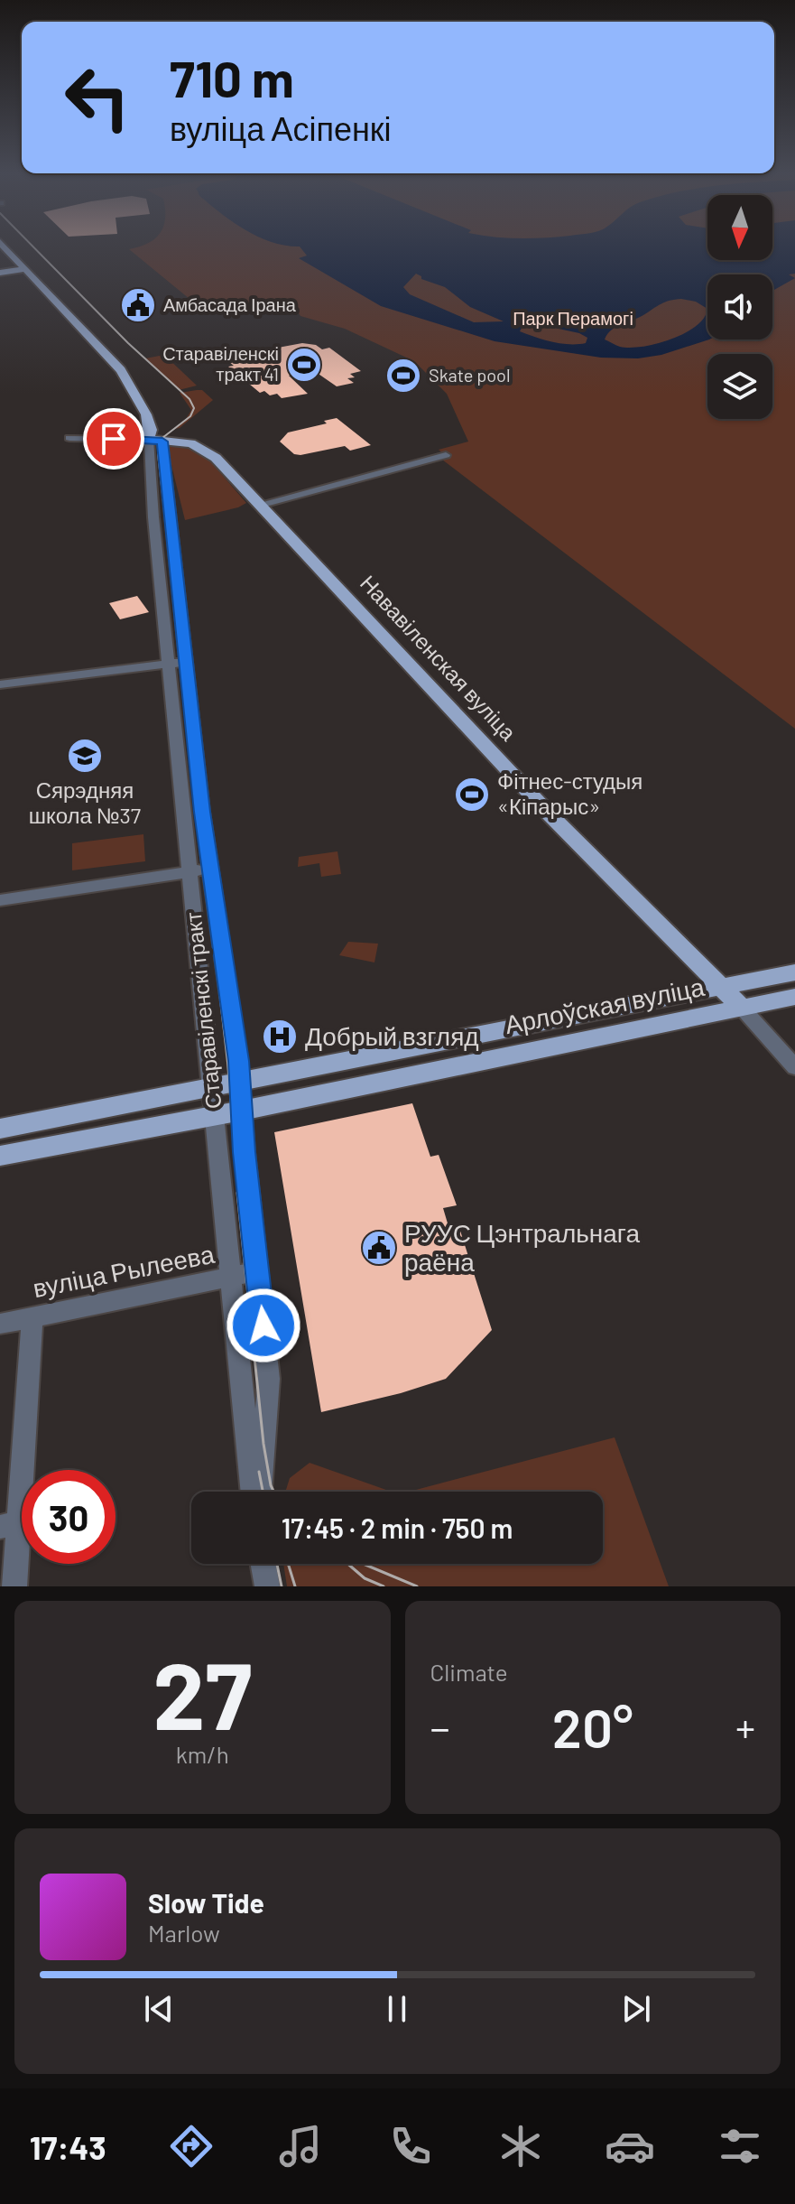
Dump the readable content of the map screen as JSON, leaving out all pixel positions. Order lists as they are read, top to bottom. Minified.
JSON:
{"streets":{"main road":["Нававіленская вуліца","Арлоўская вуліца","Старавіленскі тракт"],"street":["вуліца Рылеева"]},"crossings":[["Нававіленская вуліца","Арлоўская вуліца"],["Нававіленская вуліца","Старавіленскі тракт"],["Арлоўская вуліца","Старавіленскі тракт"],["Старавіленскі тракт","вуліца Рылеева"]],"parks":["Парк Перамогі"],"places":{"public building":["Амбасада Ірана","РУУС Цэнтральнага раёна"],"sports":["Старавіленскі тракт 41","Skate pool","Фітнес-студыя «Кіпарыс»"],"school or university":["Сярэдняя школа №37"],"hospital":["Добрый взгляд"]},"north":"bottom","page":{"turn":["710 m","вуліца Асіпенкі"],"limit":"30","trip":"17:45 · 2 min · 750 m","tile":[["27","km/h"],"Climate"],"heat":["−","20°","+"],"song":["Slow Tide","Marlow"],"tabs":"17:43"}}
